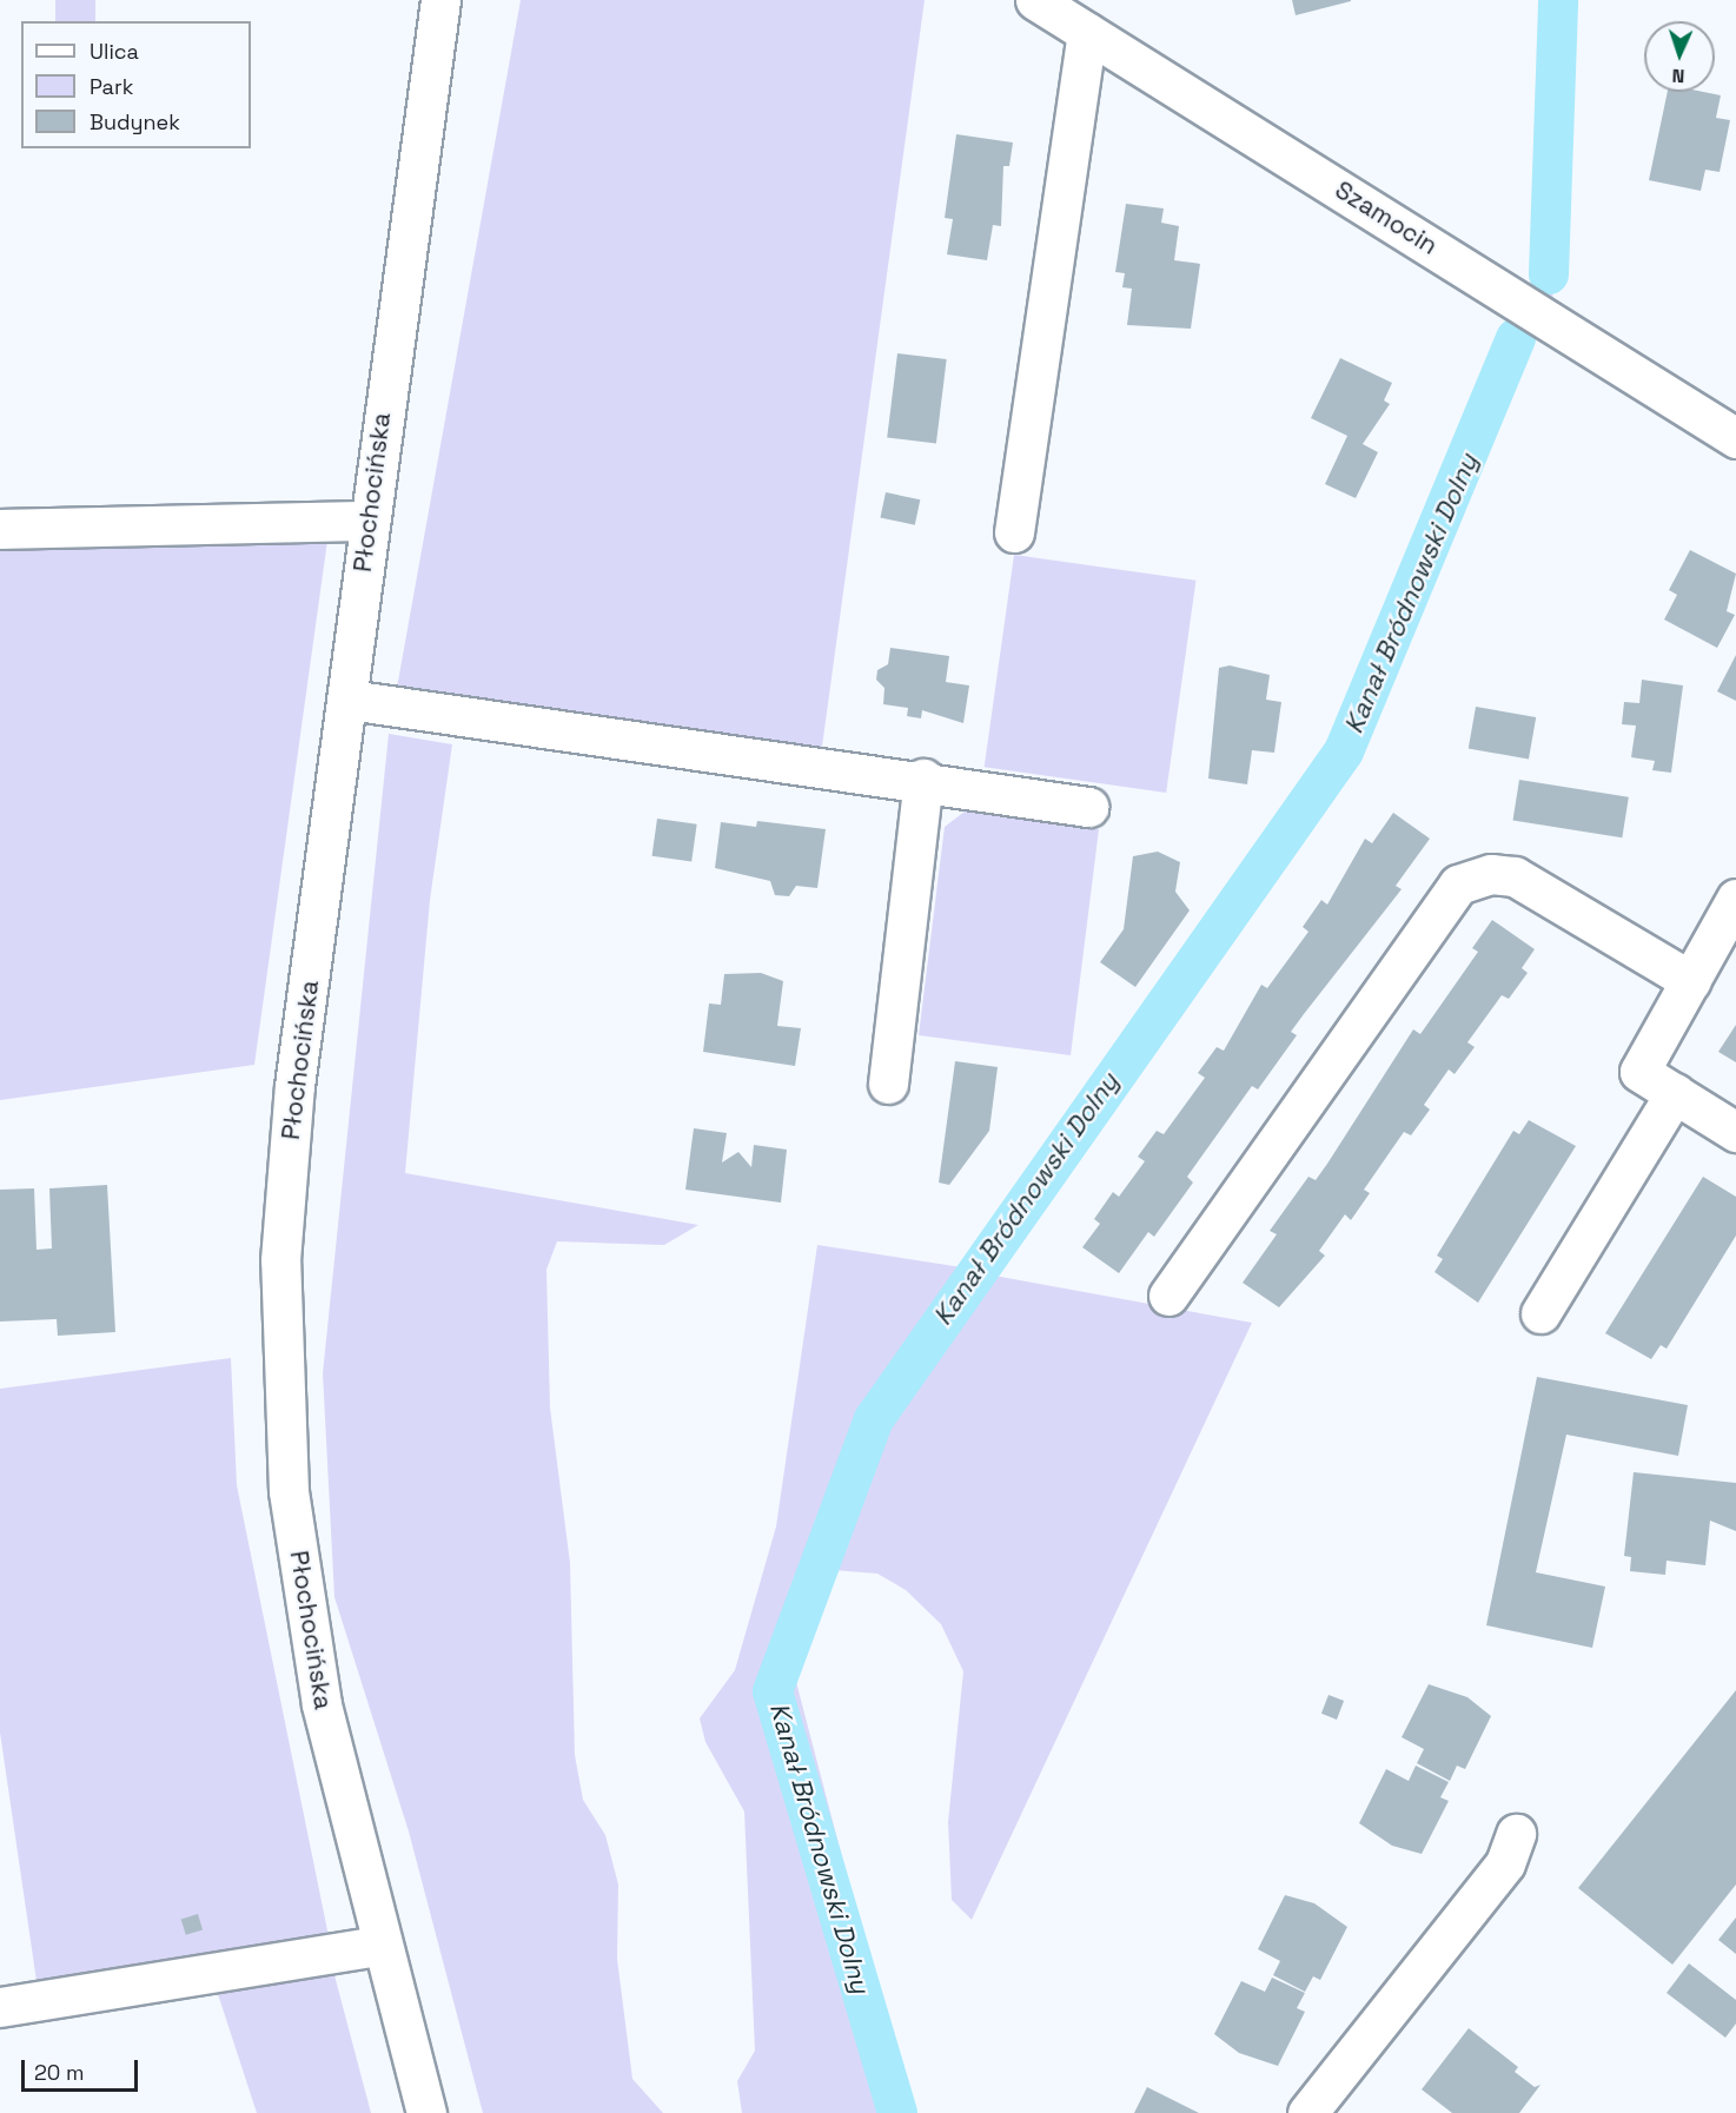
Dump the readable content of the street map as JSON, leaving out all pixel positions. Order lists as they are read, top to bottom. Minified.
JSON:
{"streets":{"main road":["Szamocin","Płochocińska"]},"water":["Kanał Bródnowski Dolny"],"legend":["Ulica","Park","Budynek"],"scale_bar":"20 m","north":"bottom"}
